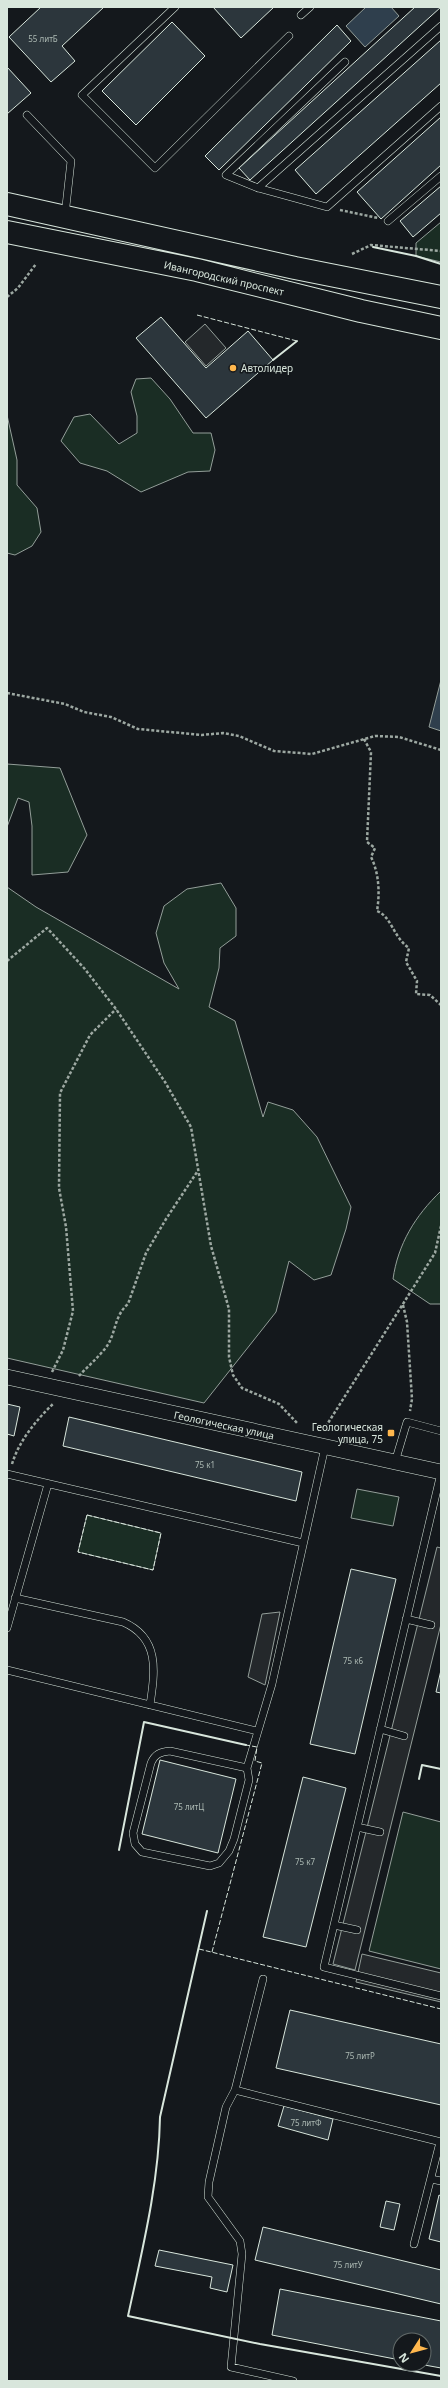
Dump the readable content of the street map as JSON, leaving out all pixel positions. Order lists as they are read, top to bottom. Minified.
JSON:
{"streets":{"highway":["Ивангородский проспект"],"street":["Геологическая улица"]},"places":{"other":["Автолидер"],"transit":["Геологическая улица, 75"]},"house_numbers":["55 литБ","75 к1","75 к6","75 литЦ","75 к7","75 литР","75 литФ","75 литУ"],"north":"bottom left"}
